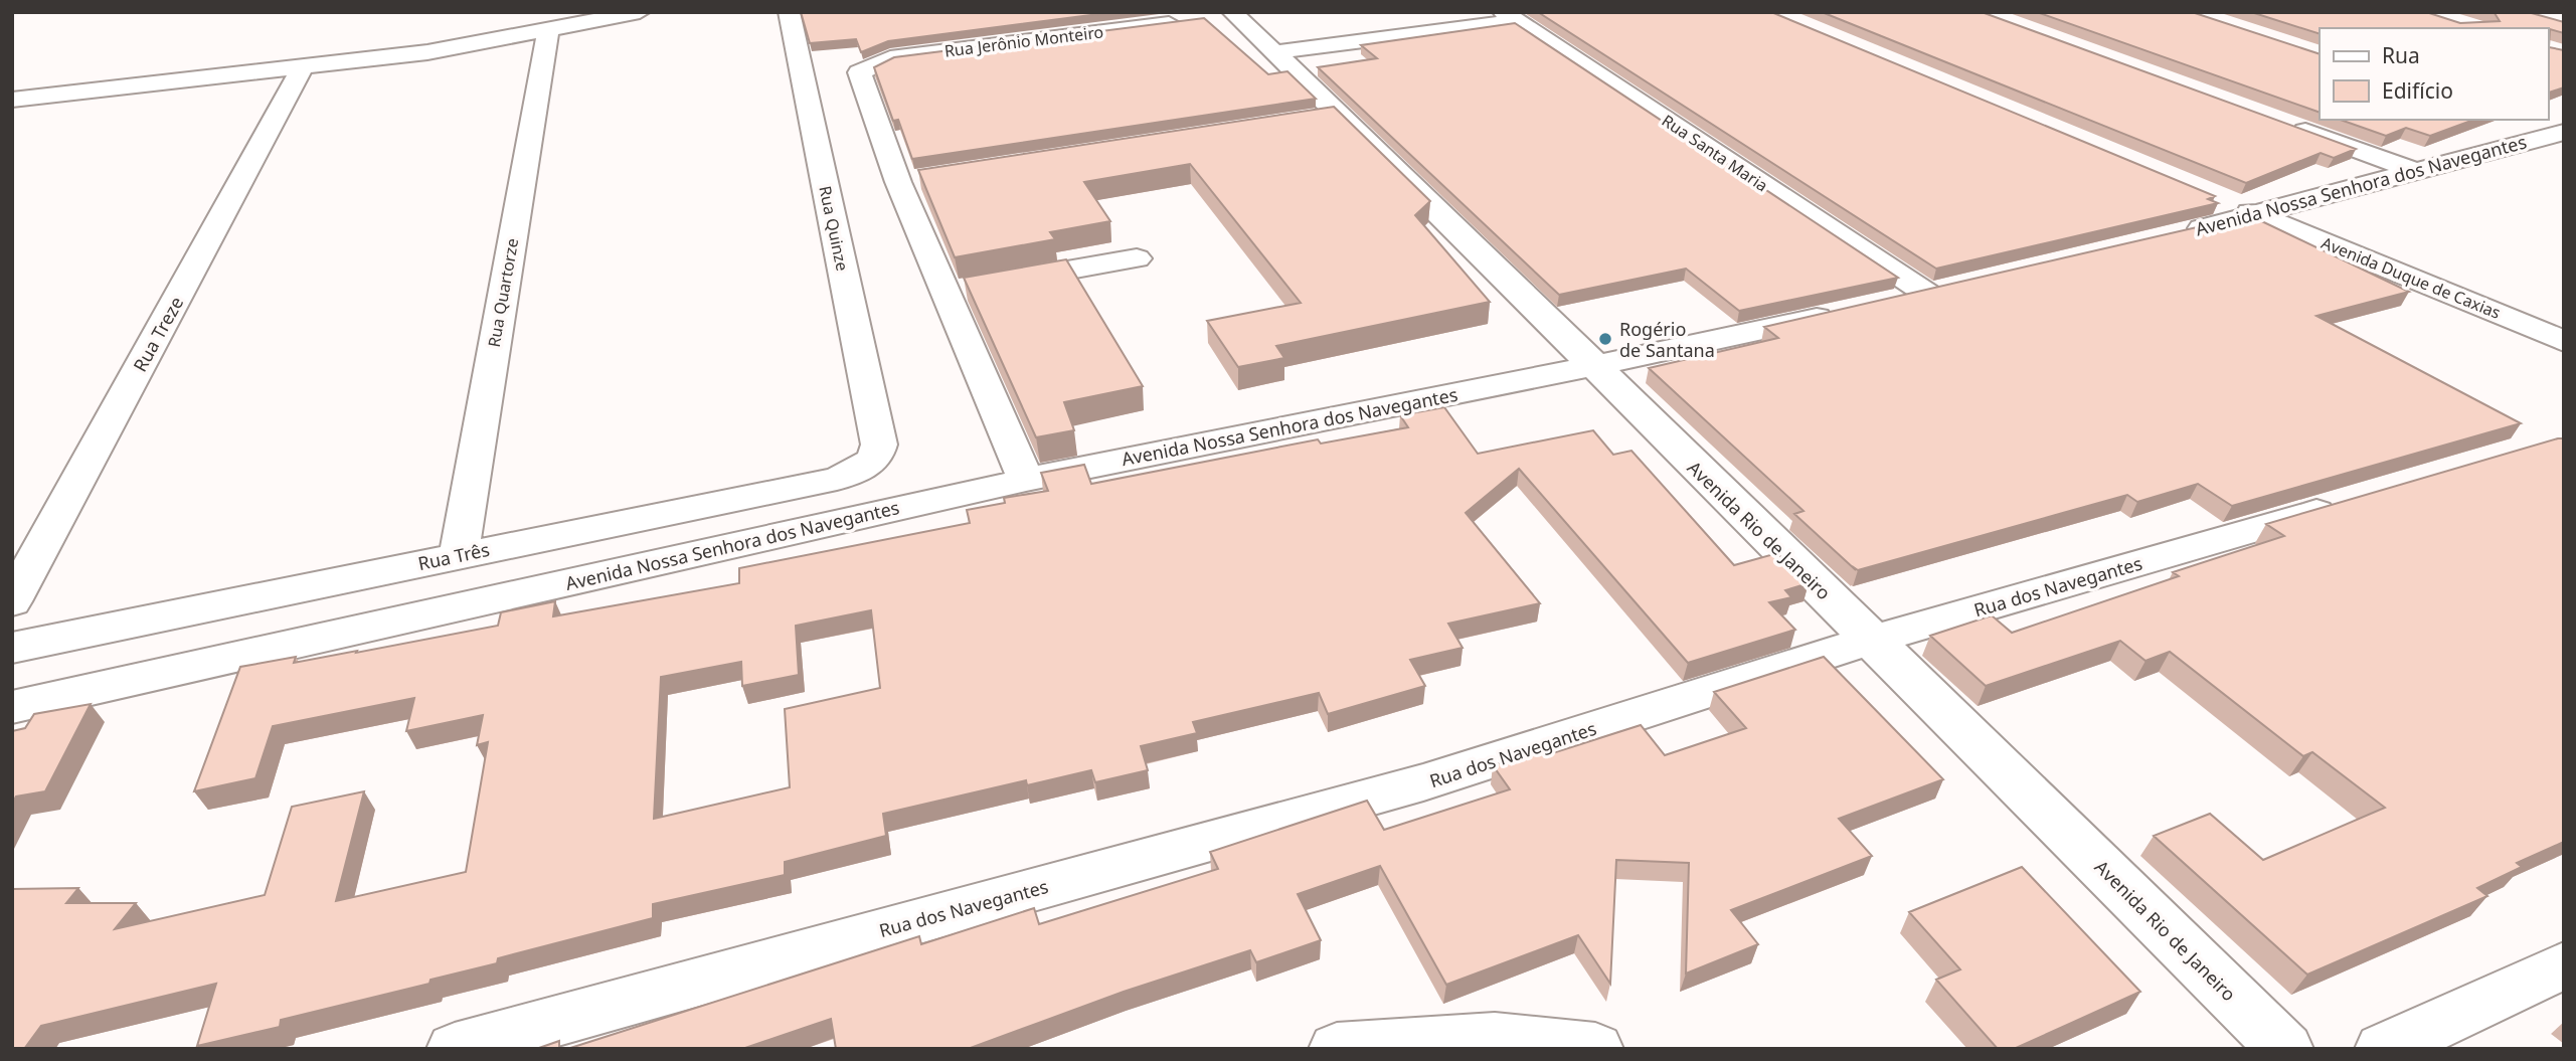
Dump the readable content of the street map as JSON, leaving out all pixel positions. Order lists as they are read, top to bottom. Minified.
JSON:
{"streets":{"street":["Rua Jerônio Monteiro","Rua Santa Maria","Avenida Nossa Senhora dos Navegantes","Rua Quinze","Avenida Duque de Caxias","Rua Quartorze","Rua Treze","Avenida Rio de Janeiro","Rua Três","Rua dos Navegantes"]},"crossings":[["Rua Jerônio Monteiro","Avenida Rio de Janeiro"],["Avenida Nossa Senhora dos Navegantes","Avenida Duque de Caxias"],["Avenida Nossa Senhora dos Navegantes","Avenida Rio de Janeiro"],["Rua Quinze","Rua Três"],["Rua Quartorze","Rua Três"],["Avenida Rio de Janeiro","Rua dos Navegantes"]],"places":["Rogério de Santana"],"legend":["Rua","Edifício"]}
